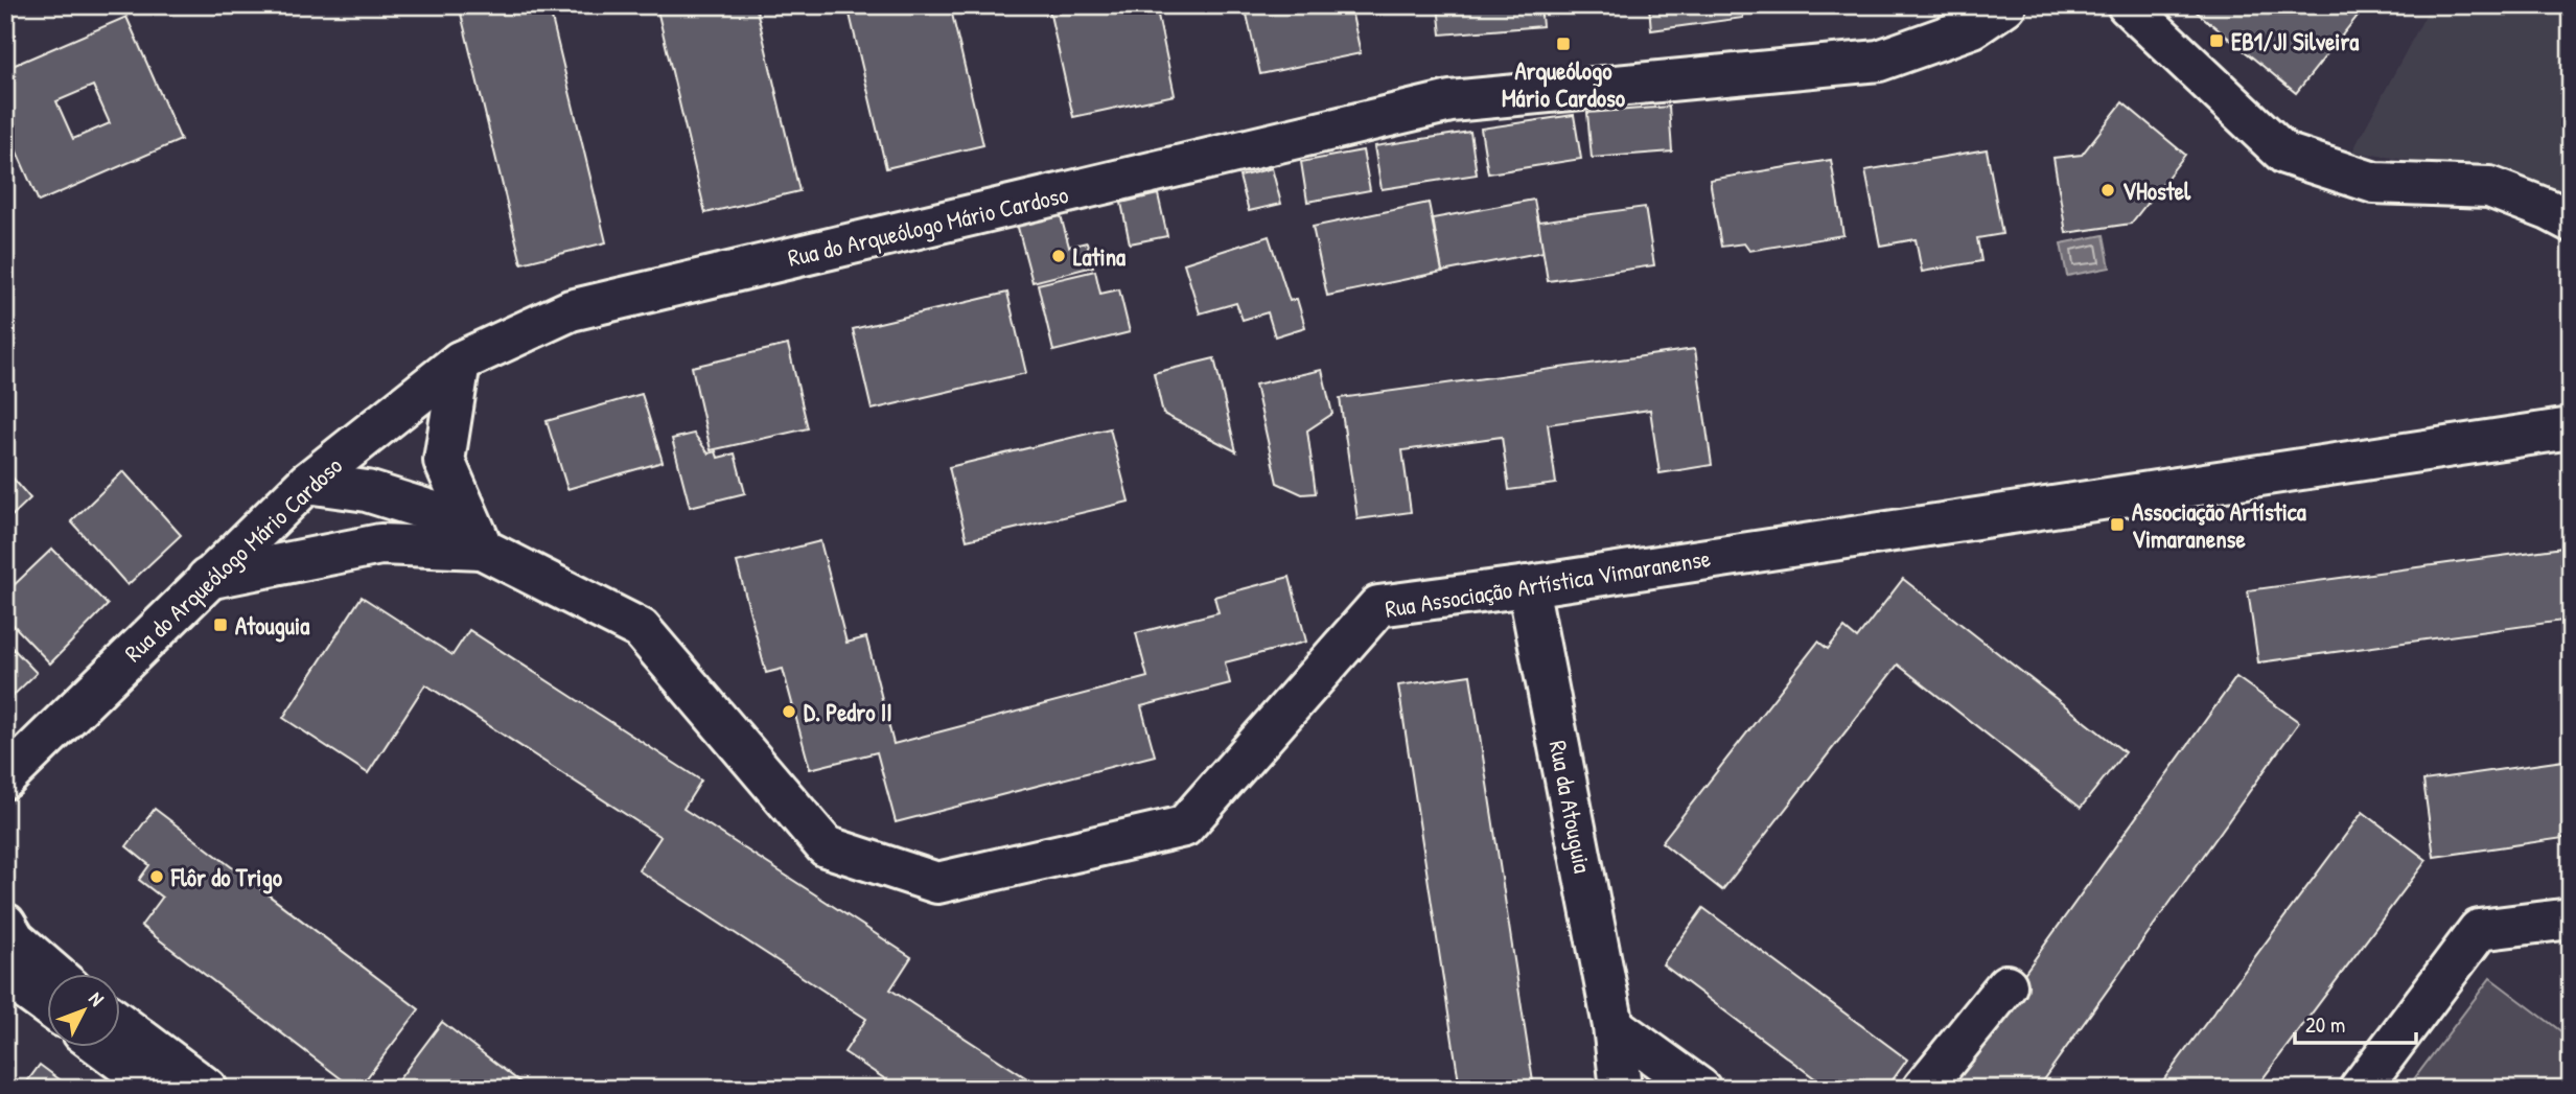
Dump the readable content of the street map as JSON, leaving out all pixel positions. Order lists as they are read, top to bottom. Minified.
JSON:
{"streets":{"street":["Rua do Arqueólogo Mário Cardoso","Rua Associação Artística Vimaranense","Rua da Atouguia"]},"crossings":[["Rua do Arqueólogo Mário Cardoso","Rua Associação Artística Vimaranense"],["Rua Associação Artística Vimaranense","Rua da Atouguia"]],"places":{"transit":["EB1/JI Silveira","Arqueólogo Mário Cardoso","Associação Artística Vimaranense","Atouguia"],"other":["VHostel","Latina","D. Pedro II","Flôr do Trigo"]},"scale_bar":"20 m","north":"top right"}
